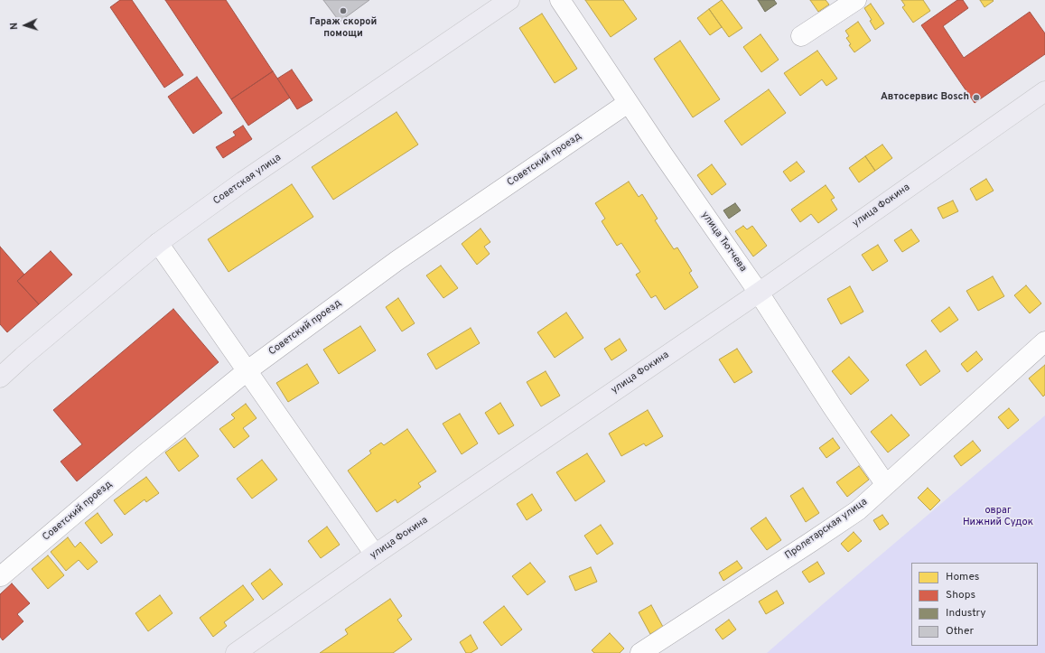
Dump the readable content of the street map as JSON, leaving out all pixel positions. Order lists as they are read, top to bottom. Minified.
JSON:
{"streets":{"main road":["Советская улица","улица Фокина"],"street":["Советский проезд","улица Тютчева","Пролетарская улица"]},"crossings":[["Советский проезд","улица Тютчева"],["улица Фокина","улица Тютчева"],["улица Тютчева","Пролетарская улица"]],"parks":["овраг Нижний Судок"],"places":["Гараж скорой помощи","Автосервис Bosch"],"legend":["Homes","Shops","Industry","Other"],"north":"left"}
